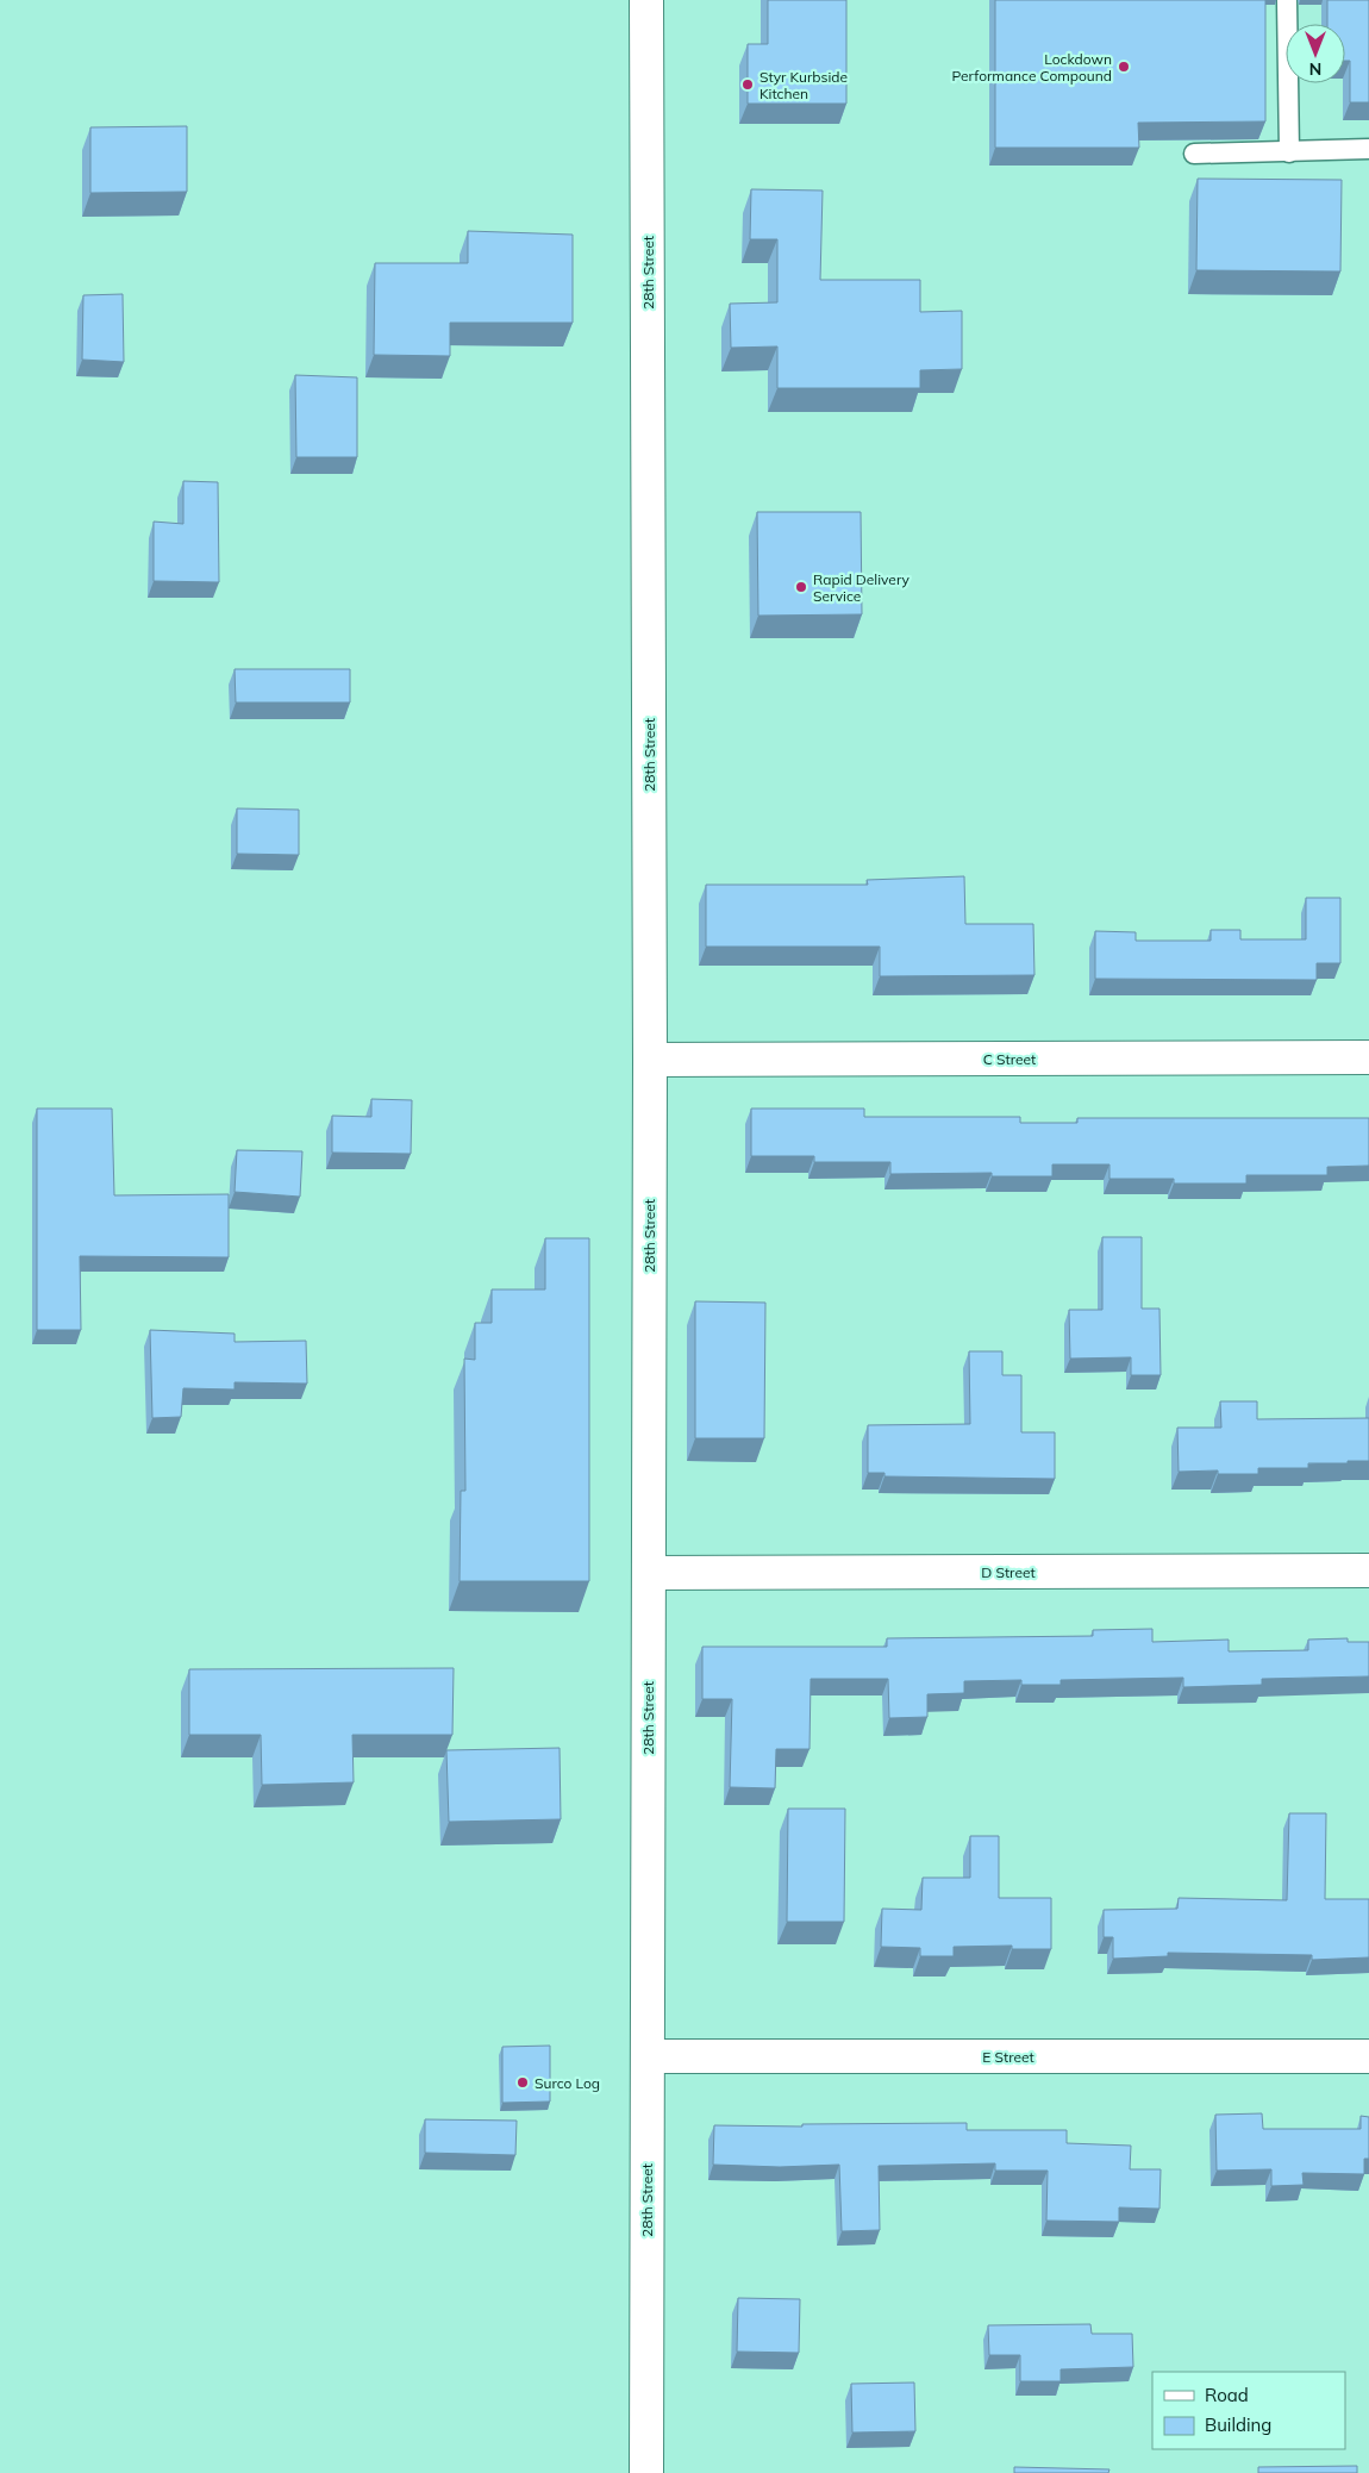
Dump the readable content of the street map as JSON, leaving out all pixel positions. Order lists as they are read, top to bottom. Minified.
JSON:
{"streets":{"main road":["28th Street","C Street","D Street","E Street"]},"crossings":[["28th Street","C Street"],["28th Street","D Street"],["28th Street","E Street"]],"places":["Lockdown Performance Compound","Styr Kurbside Kitchen","Rapid Delivery Service","Surco Log"],"legend":["Road","Building"],"north":"bottom"}
